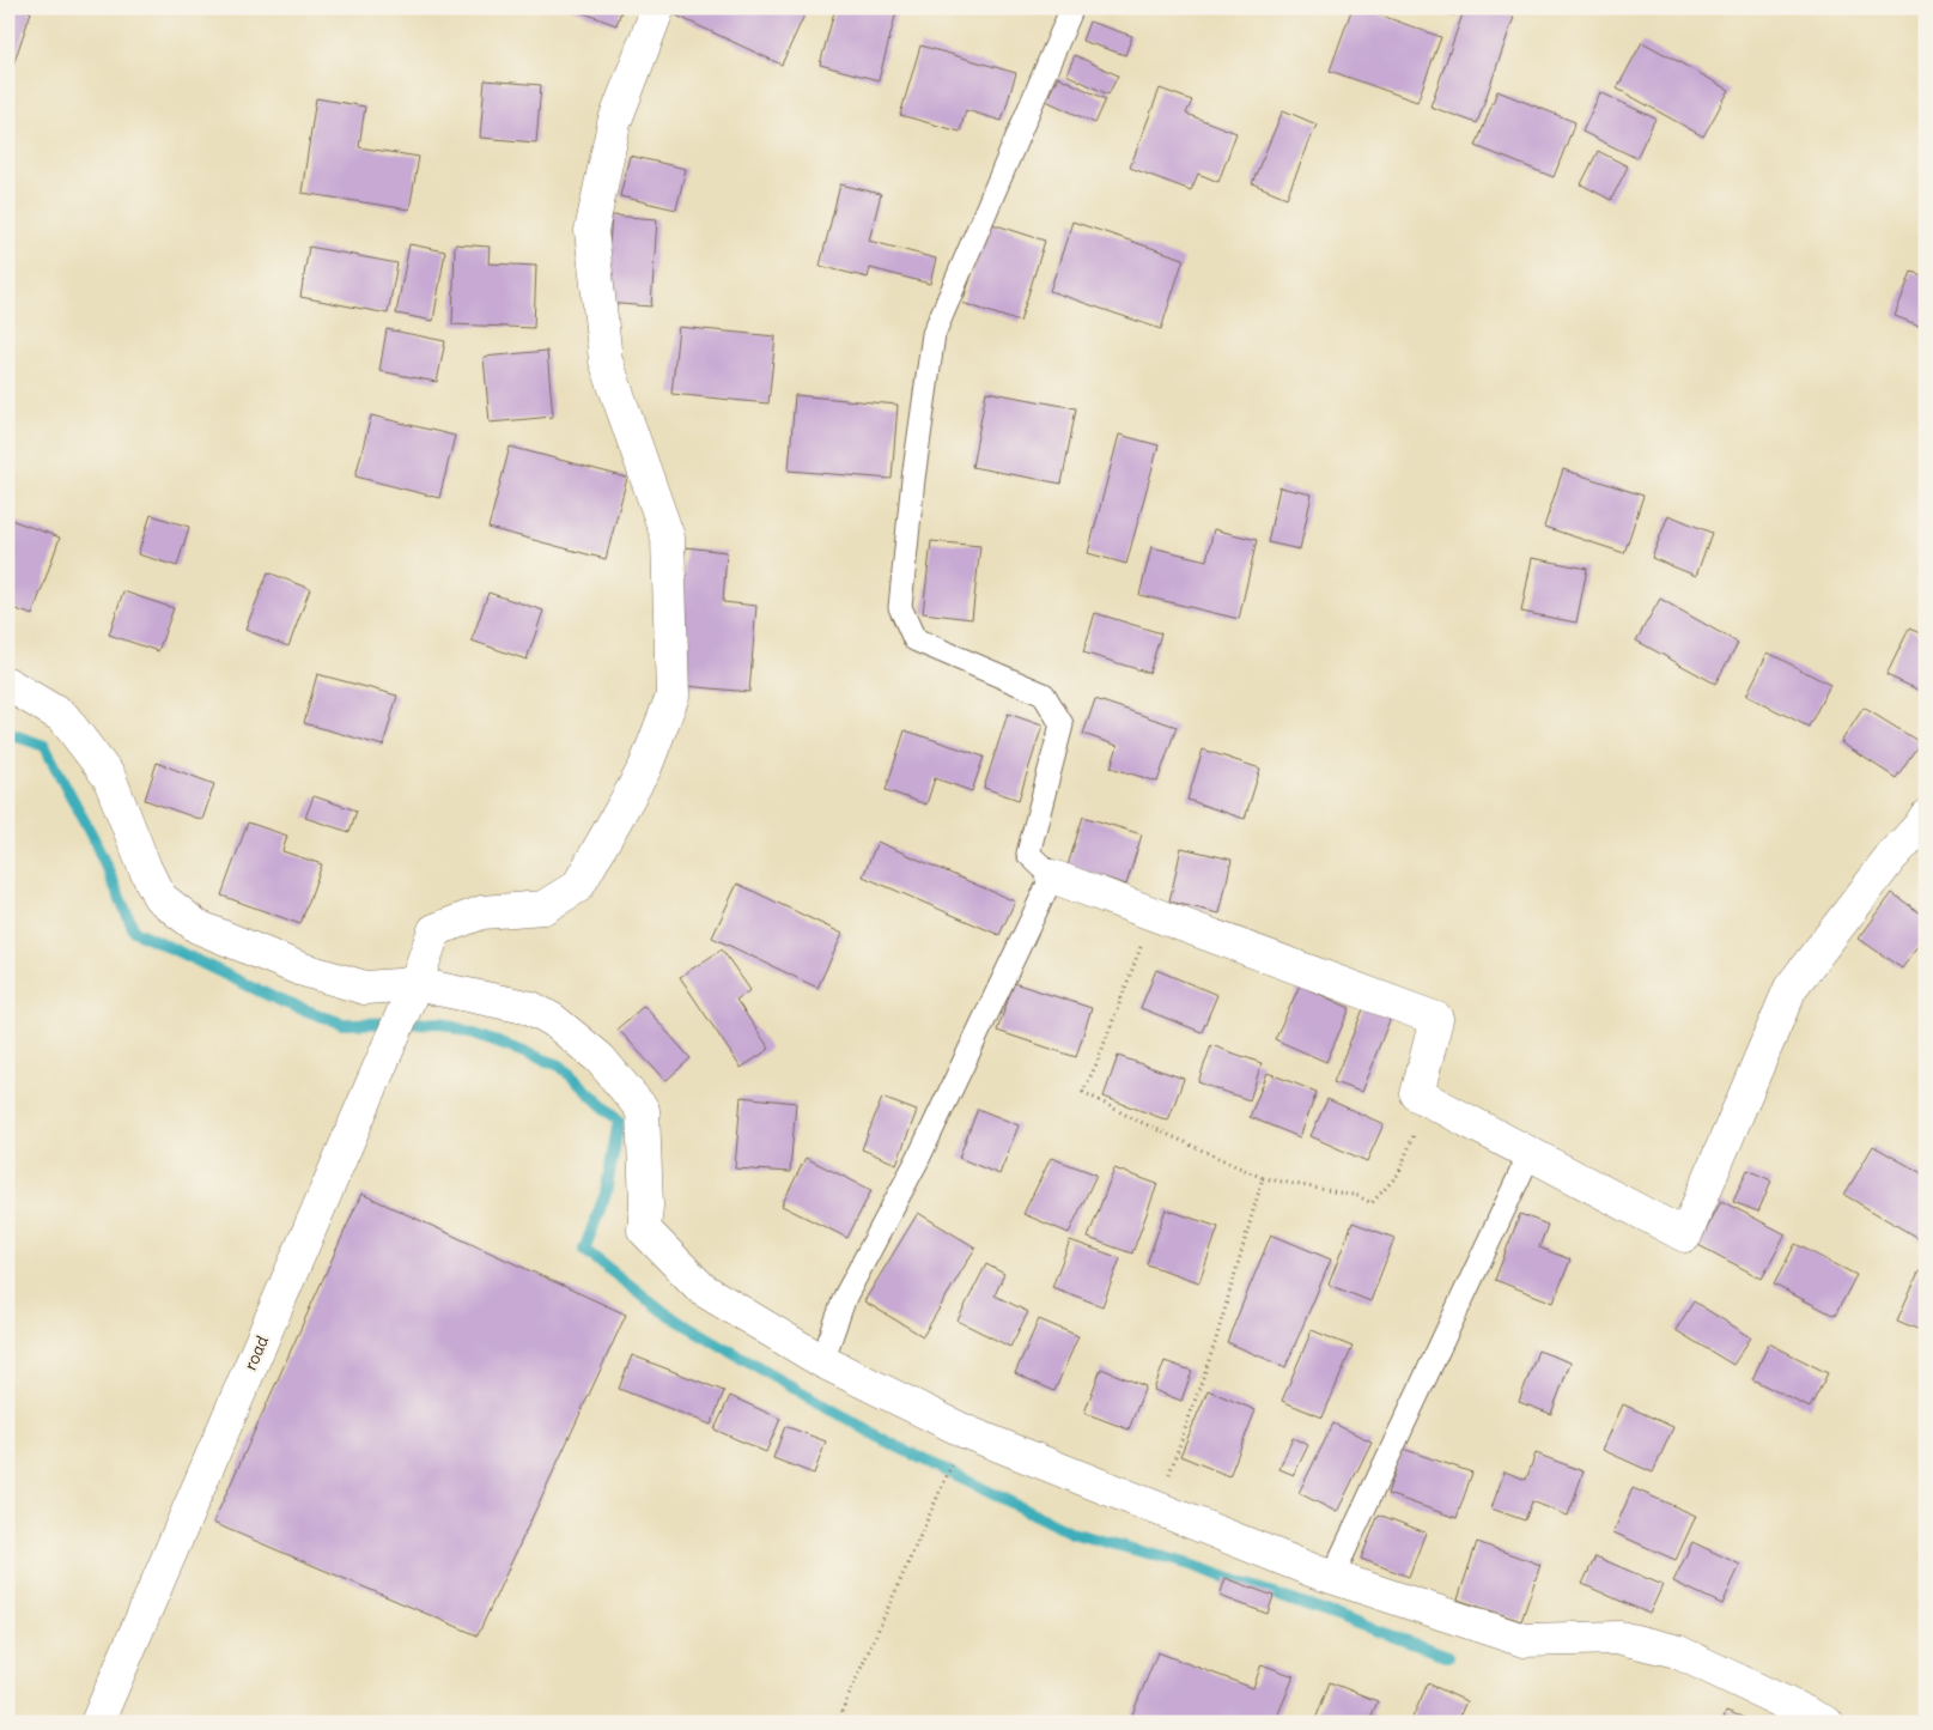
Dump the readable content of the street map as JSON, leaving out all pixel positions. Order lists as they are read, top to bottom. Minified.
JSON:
{"streets":{"street":["road"]}}
